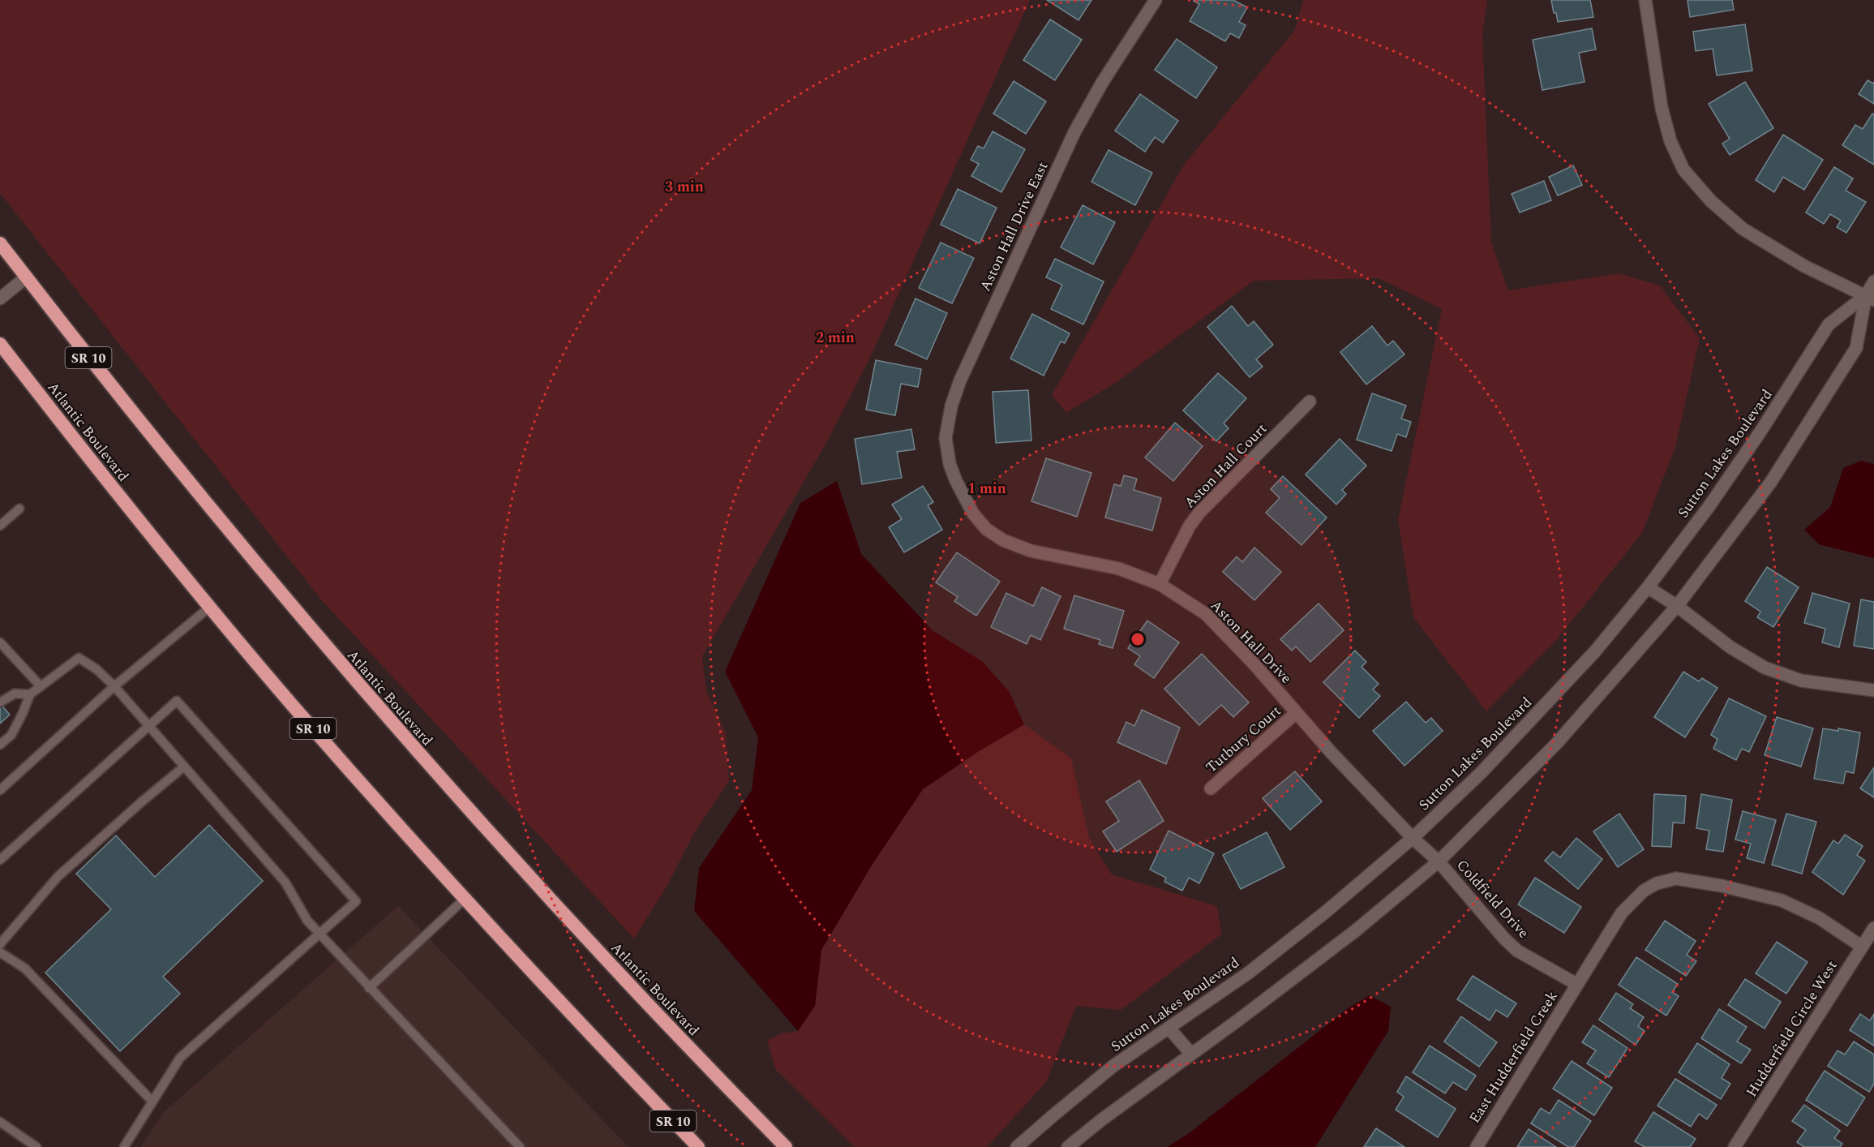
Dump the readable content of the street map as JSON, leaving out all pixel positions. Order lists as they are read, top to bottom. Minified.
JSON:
{"streets":{"highway":["SR 10","Atlantic Boulevard"],"street":["Aston Hall Drive East","Sutton Lakes Boulevard","Aston Hall Court","Aston Hall Drive","Tutbury Court","Coldfield Drive","Hudderfield Circle West","East Hudderfield Creek"]},"crossings":[["Aston Hall Drive East","Aston Hall Drive"],["Sutton Lakes Boulevard","Aston Hall Drive"],["Sutton Lakes Boulevard","Coldfield Drive"],["Aston Hall Court","Aston Hall Drive"],["Aston Hall Drive","Tutbury Court"],["Aston Hall Drive","Coldfield Drive"],["Coldfield Drive","East Hudderfield Creek"],["Hudderfield Circle West","East Hudderfield Creek"]],"rings":["3 min","2 min","1 min"]}
